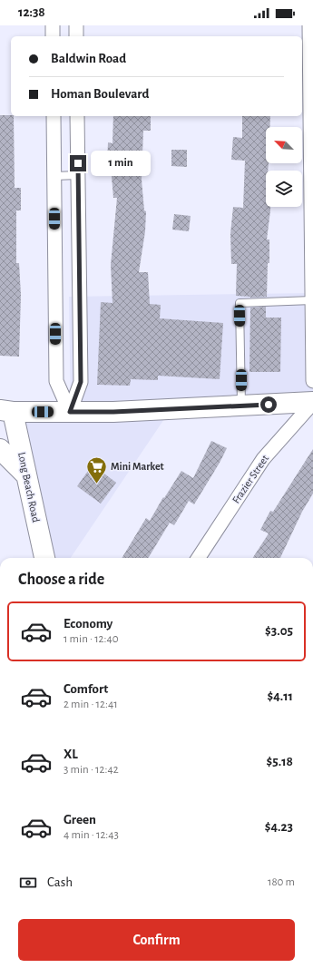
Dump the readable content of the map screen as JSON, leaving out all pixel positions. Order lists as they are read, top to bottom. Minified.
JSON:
{"streets":{"main road":["Long Beach Road"],"street":["Frazier Street"]},"places":{"supermarket":["Mini Market"]},"north":"top left","page":{"status":"12:38","banner":["Baldwin Road","Homan Boulevard"],"bubble":"1 min","heading":"Choose a ride","list":[{"name":"Economy","note":"1 min · 12:40","value":"$3.05"},{"name":"Comfort","note":"2 min · 12:41","value":"$4.11"},{"name":"XL","note":"3 min · 12:42","value":"$5.18"},{"name":"Green","note":"4 min · 12:43","value":"$4.23"}],"pay":["Cash","180 m"],"buttons":"Confirm"}}
